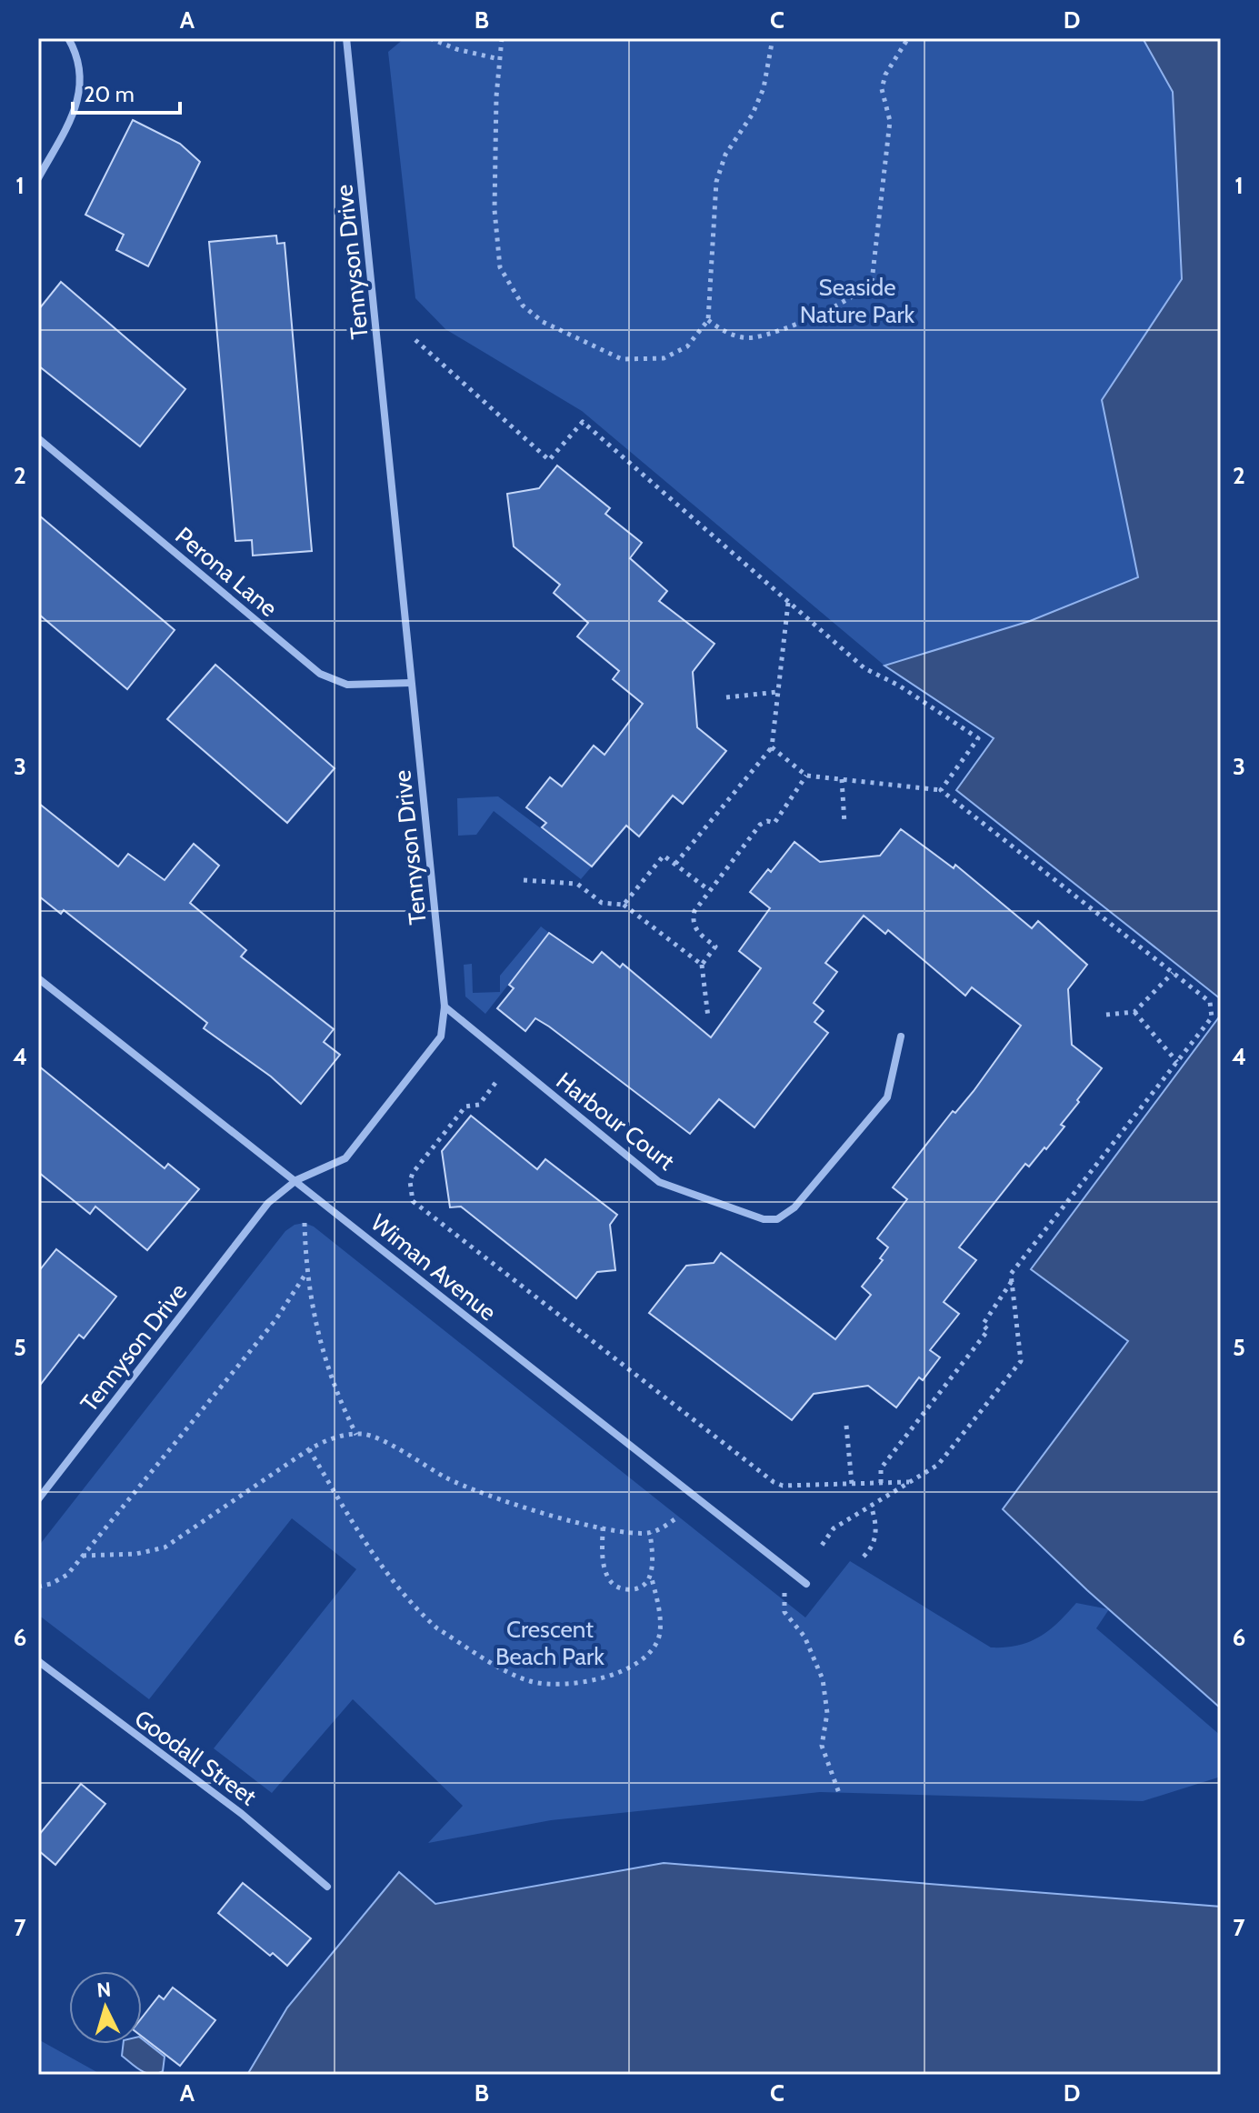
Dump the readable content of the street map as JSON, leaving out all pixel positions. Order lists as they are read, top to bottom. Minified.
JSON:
{"streets":{"street":["Tennyson Drive","Perona Lane","Harbour Court","Wiman Avenue","Goodall Street"]},"crossings":[["Tennyson Drive","Perona Lane"],["Tennyson Drive","Harbour Court"],["Tennyson Drive","Wiman Avenue"]],"parks":["Seaside Nature Park","Crescent Beach Park"],"scale_bar":"20 m","north":"top","grid":{"columns":["A","B","C","D"],"rows":["1","2","3","4","5","6","7"]}}
